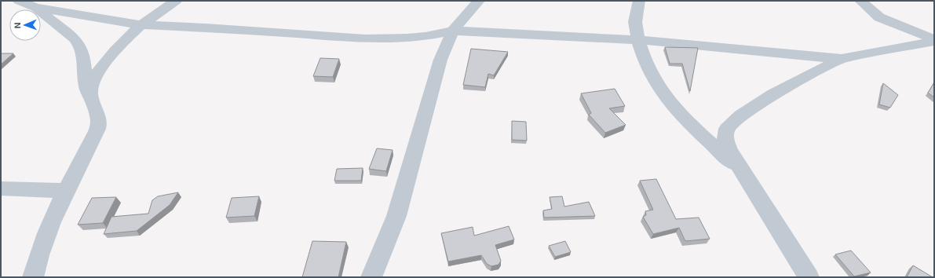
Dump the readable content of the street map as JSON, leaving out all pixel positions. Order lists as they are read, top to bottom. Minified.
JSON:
{"north":"left"}
